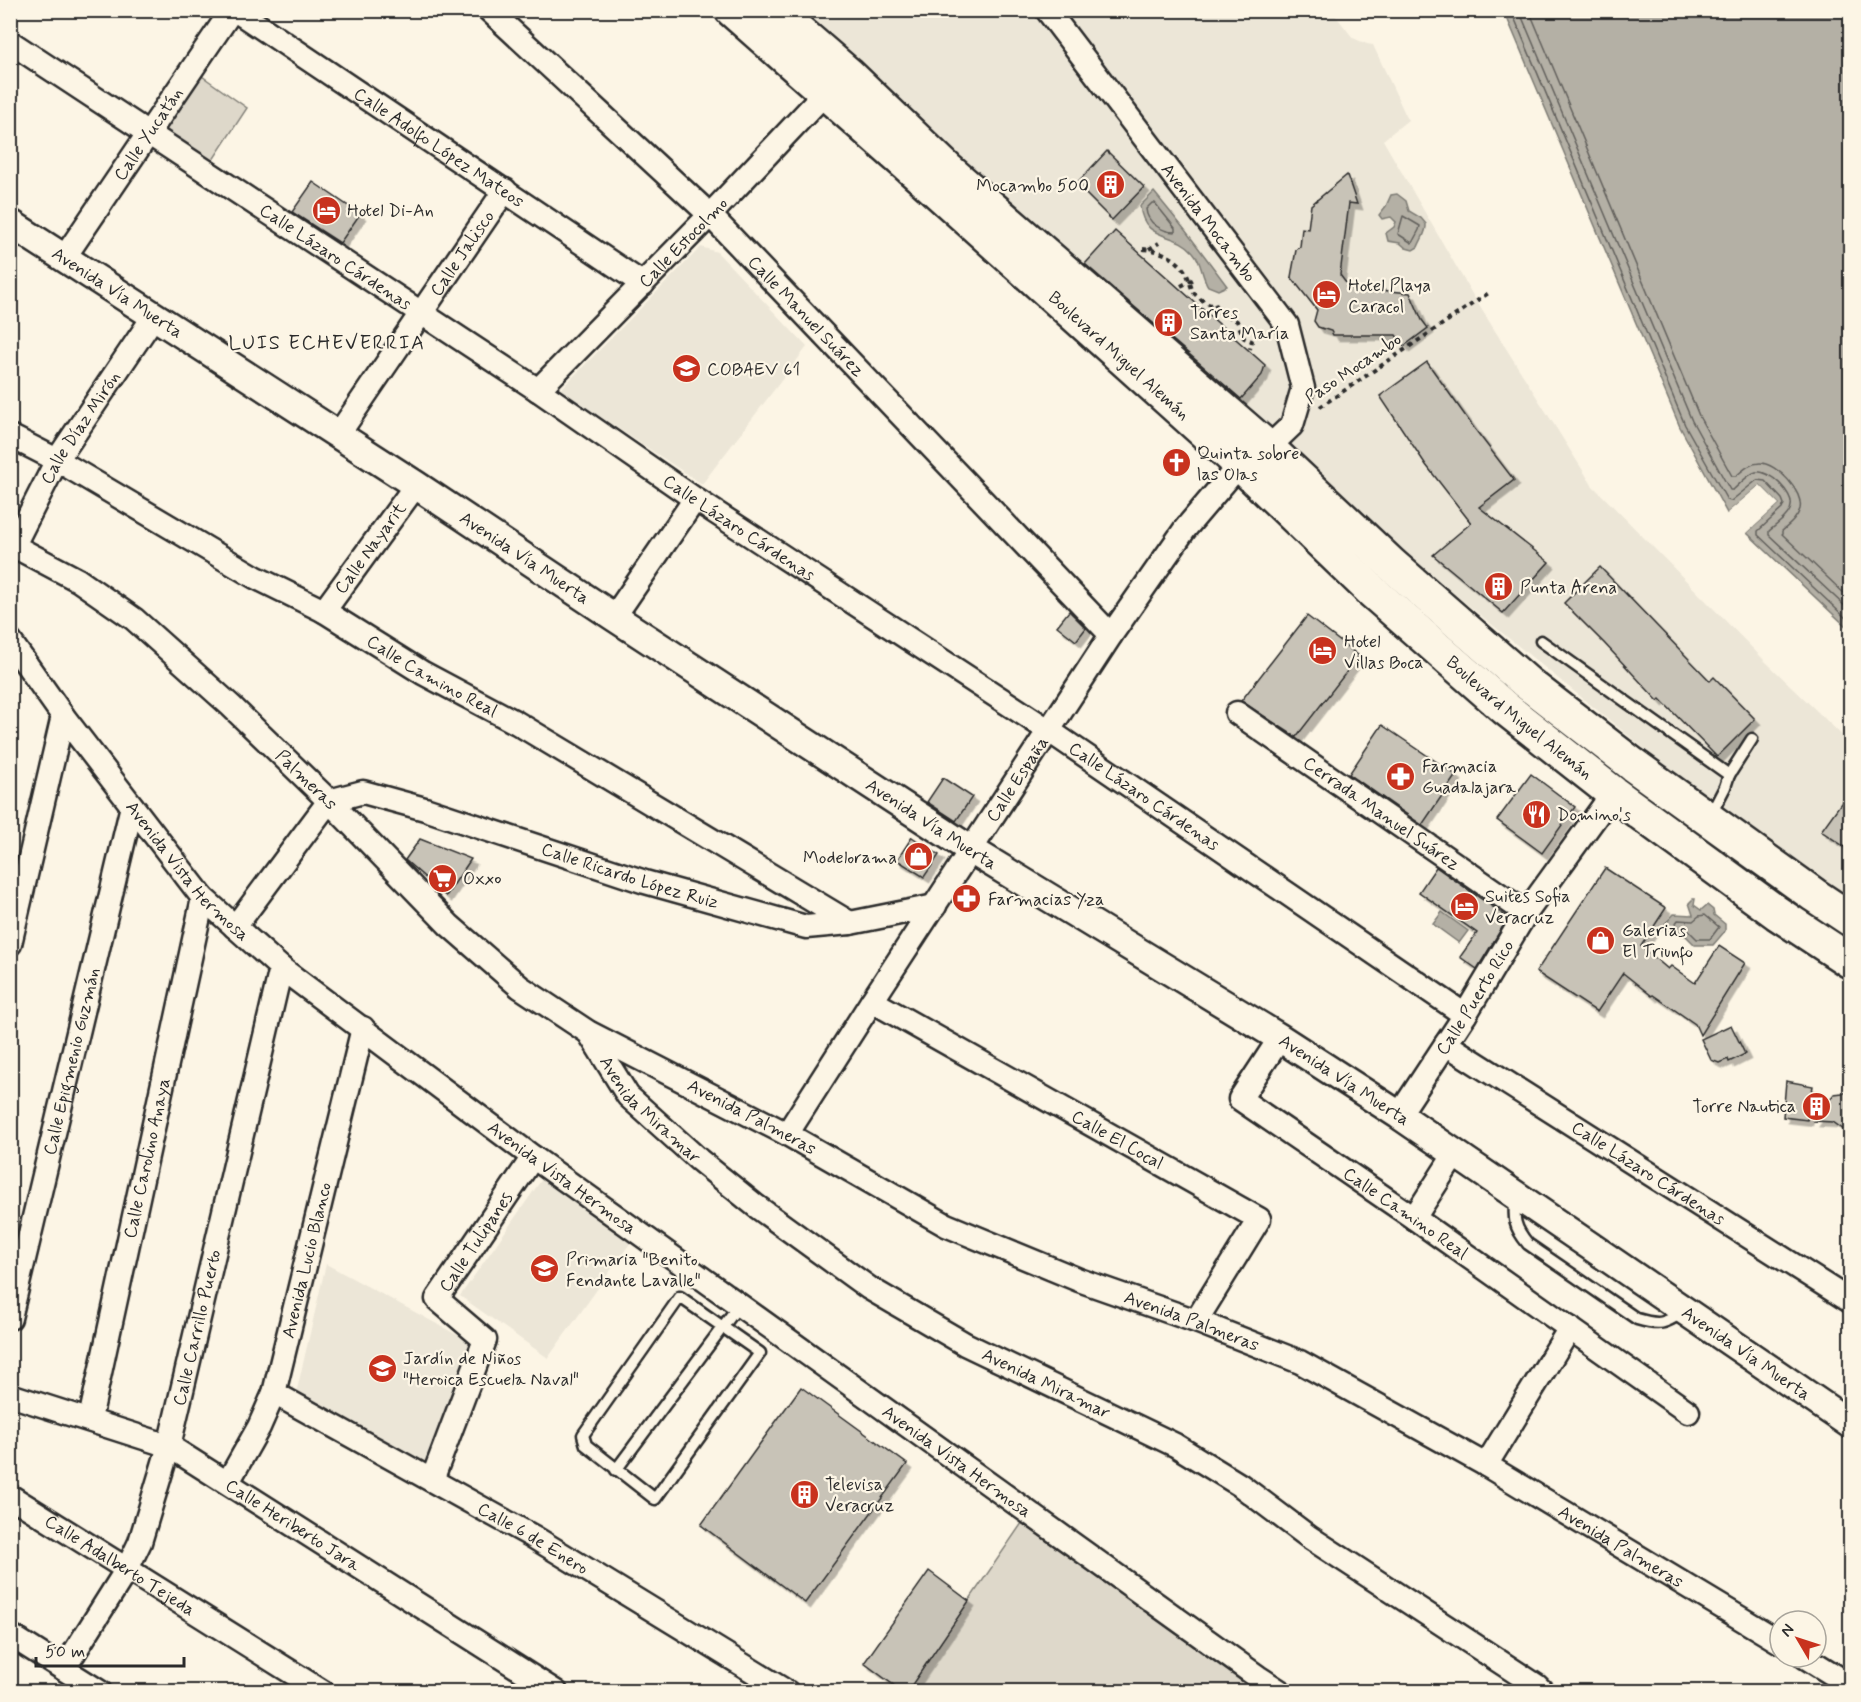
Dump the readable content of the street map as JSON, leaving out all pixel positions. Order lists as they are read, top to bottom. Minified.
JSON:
{"streets":{"main road":["Boulevard Miguel Alemán"],"street":["Calle Yucatán","Calle Adolfo López Mateos","Avenida Mocambo","Calle Estocolmo","Calle Jalisco","Calle Lázaro Cárdenas","Avenida Vía Muerta","Calle Manuel Suárez","Calle Díaz Mirón","Calle Nayarit","Calle Camino Real","Palmeras","Calle España","Cerrada Manuel Suárez","Avenida Vista Hermosa","Calle Ricardo López Ruiz","Calle Puerto Rico","Calle Epigmenio Guzmán","Avenida Miramar","Avenida Palmeras","Calle El Cocal","Calle Carolino Anaya","Calle Tulipanes","Avenida Lucio Blanco","Calle Carrillo Puerto","Calle Heriberto Jara","Calle 6 de Enero","Calle Adalberto Tejeda"],"path":["Paso Mocambo"]},"crossings":[["Calle Yucatán","Calle Adolfo López Mateos"],["Calle Yucatán","Calle Lázaro Cárdenas"],["Calle Yucatán","Avenida Vía Muerta"],["Calle Adolfo López Mateos","Calle Estocolmo"],["Calle Adolfo López Mateos","Calle Jalisco"],["Avenida Mocambo","Paso Mocambo"],["Calle Estocolmo","Calle Lázaro Cárdenas"],["Calle Estocolmo","Calle Manuel Suárez"],["Calle Estocolmo","Boulevard Miguel Alemán"],["Calle Jalisco","Calle Lázaro Cárdenas"],["Calle Jalisco","Avenida Vía Muerta"],["Calle Lázaro Cárdenas","Calle España"],["Calle Lázaro Cárdenas","Calle Puerto Rico"],["Avenida Vía Muerta","Calle Díaz Mirón"],["Avenida Vía Muerta","Calle Nayarit"],["Avenida Vía Muerta","Calle Camino Real"],["Avenida Vía Muerta","Calle España"],["Avenida Vía Muerta","Calle Puerto Rico"],["Calle Manuel Suárez","Calle España"],["Boulevard Miguel Alemán","Calle España"],["Boulevard Miguel Alemán","Calle Puerto Rico"],["Calle Díaz Mirón","Calle Camino Real"],["Calle Díaz Mirón","Palmeras"],["Calle Nayarit","Calle Camino Real"],["Calle Camino Real","Calle Ricardo López Ruiz"],["Palmeras","Calle Ricardo López Ruiz"],["Palmeras","Avenida Miramar"],["Palmeras","Avenida Palmeras"],["Calle España","Calle Ricardo López Ruiz"],["Calle España","Avenida Palmeras"],["Calle España","Calle El Cocal"],["Cerrada Manuel Suárez","Calle Puerto Rico"],["Avenida Vista Hermosa","Calle Epigmenio Guzmán"],["Avenida Vista Hermosa","Calle Carolino Anaya"],["Avenida Vista Hermosa","Calle Tulipanes"],["Avenida Vista Hermosa","Avenida Lucio Blanco"],["Avenida Vista Hermosa","Calle Carrillo Puerto"],["Avenida Miramar","Avenida Palmeras"],["Avenida Palmeras","Calle El Cocal"],["Calle Carolino Anaya","Calle Heriberto Jara"],["Calle Tulipanes","Calle 6 de Enero"],["Avenida Lucio Blanco","Calle Heriberto Jara"],["Avenida Lucio Blanco","Calle 6 de Enero"],["Calle Carrillo Puerto","Calle Heriberto Jara"],["Calle Carrillo Puerto","Calle Adalberto Tejeda"]],"districts":["LUIS ECHEVERRIA"],"places":{"building":["Mocambo 500","Torres Santa María","Punta Arena","Torre Nautica","Televisa Veracruz"],"hotel":["Hotel Di-An","Hotel Playa Caracol","Hotel Villas Boca","Suites Sofia Veracruz"],"school or university":["COBAEV 61","Primaria \"Benito Fendante Lavalle\"","Jardín de Niños \"Heroica Escuela Naval\""],"church":["Quinta sobre las Olas"],"pharmacy":["Farmacia Guadalajara","Farmacias Yza"],"restaurant":["Domino's"],"shop":["Modelorama","Galerias El Triunfo"],"supermarket":["Oxxo"]},"scale_bar":"50 m","north":"top left"}
